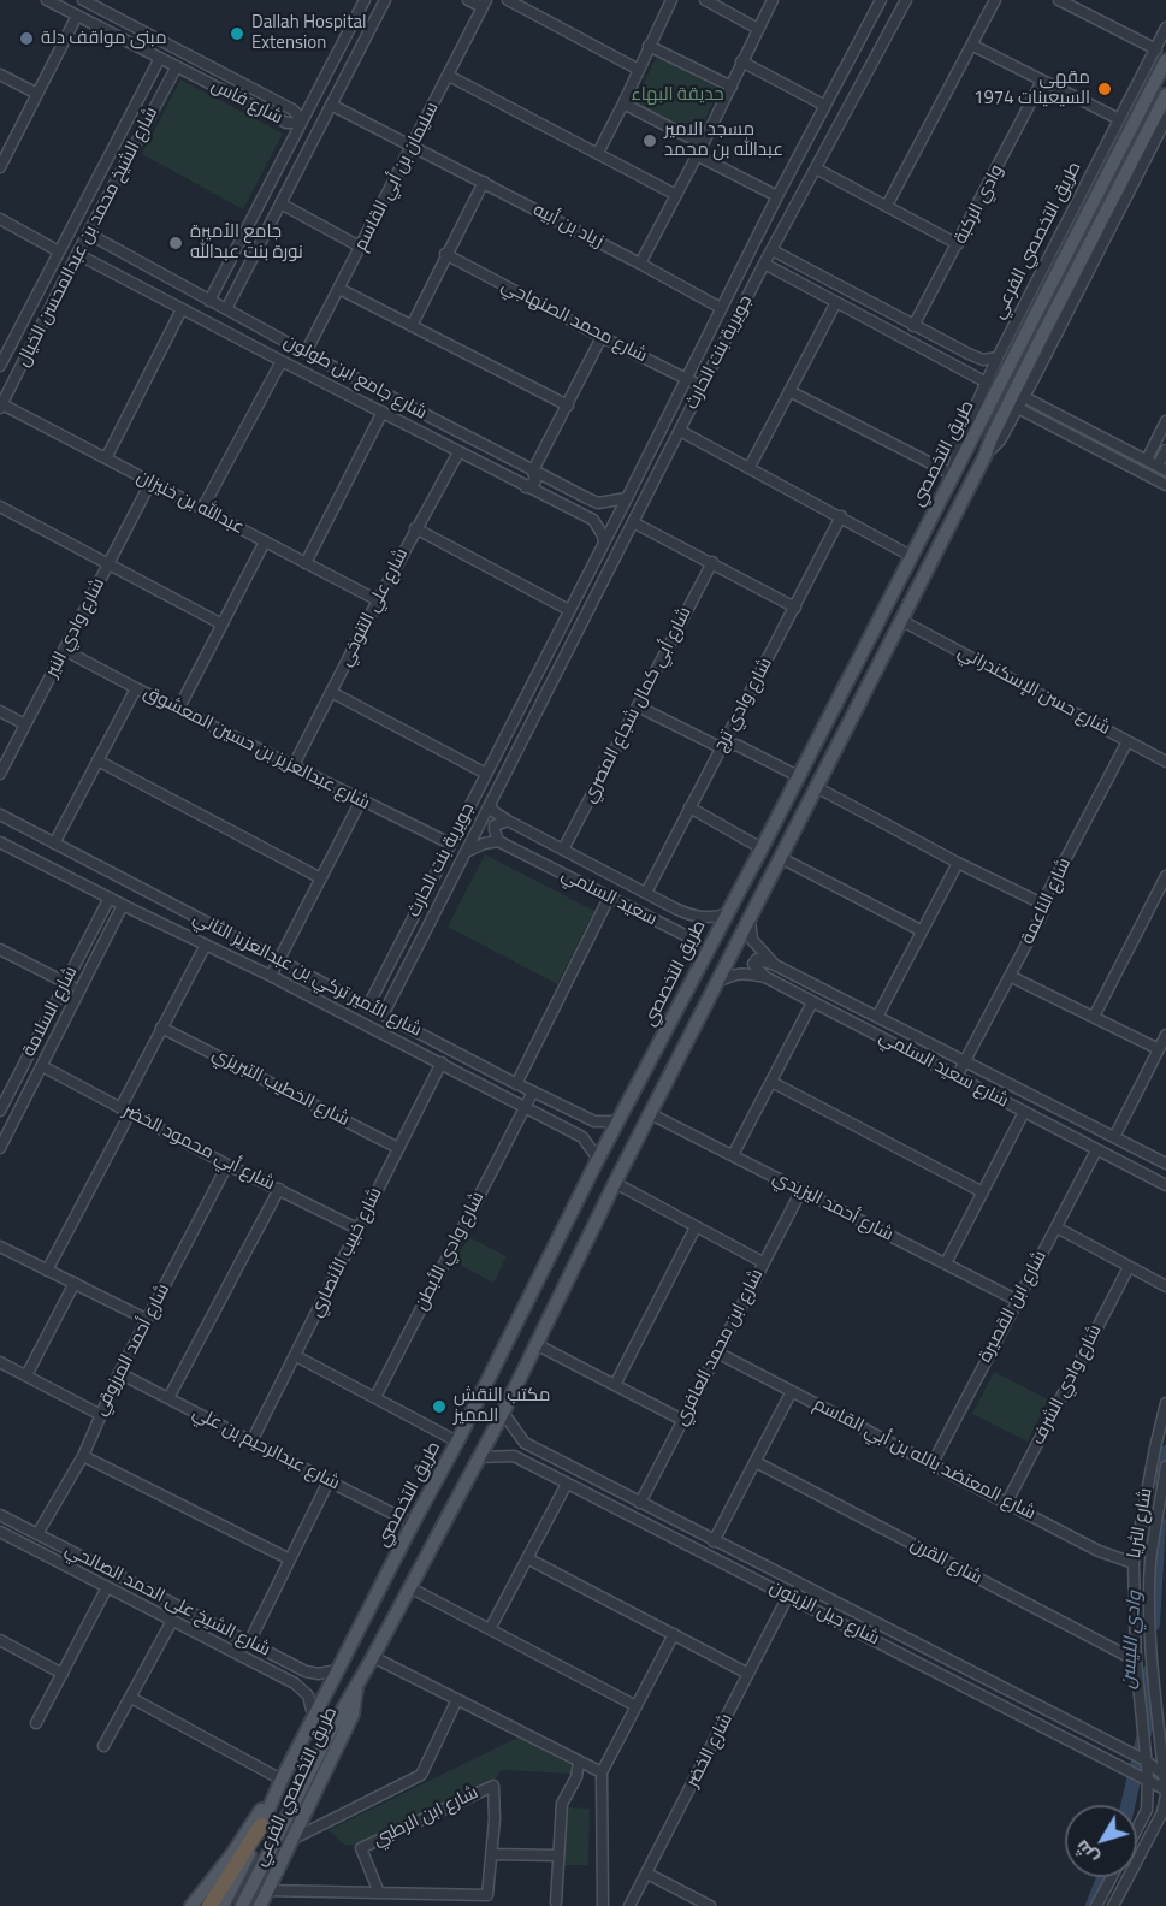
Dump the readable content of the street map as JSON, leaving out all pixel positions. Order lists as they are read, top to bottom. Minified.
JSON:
{"streets":{"main road":["طريق التخصصي الفرعي","طريق التخصصي"],"street":["شارع فاس","سليمان بن أبي القاسم","وادي الركبة","زياد بن أبيه","شارع الشيخ محمد بن عبدالمحسن الخيال","شارع محمد الصنهاجي","جويرية بنت الحارث","شارع جامع ابن طولون","عبدالله بن خنيزان","شارع علي التنوخي","شارع وادي النير","شارع حسن الإسكندراني","شارع أبي كمال شجاع المصري","شارع وادي ترج","شارع عبدالعزيز بن حسين المعشوق","سعيد السلمي","شارع الناعمة","شارع الأمير تركي بن عبدالعزيز الثاني","شارع السلامة","شارع سعيد السلمي","شارع الخطيب التبريزي","شارع أبي محمود الخضر","شارع أحمد اليزيدي","شارع وادي الأبطن","شارع خبيب الأنصاري","شارع ابن القصيرة","شارع ابن محمد العافري","شارع أحمد المرزوقي","شارع وادي الشرف","شارع عبدالرحيم بن علي","شارع المعتضد بالله بن أبي القاسم","شارع الثريا","شارع القرن","شارع الشيخ على الحمد الصالحي","شارع جبل الزيتون","شارع الخضر","شارع ابن الرطبي"]},"crossings":[["شارع فاس","شارع الشيخ محمد بن عبدالمحسن الخيال"],["سليمان بن أبي القاسم","زياد بن أبيه"],["سليمان بن أبي القاسم","شارع جامع ابن طولون"],["زياد بن أبيه","جويرية بنت الحارث"],["شارع الشيخ محمد بن عبدالمحسن الخيال","شارع جامع ابن طولون"],["شارع الشيخ محمد بن عبدالمحسن الخيال","عبدالله بن خنيزان"],["طريق التخصصي الفرعي","طريق التخصصي"],["طريق التخصصي الفرعي","شارع ابن الرطبي"],["شارع محمد الصنهاجي","جويرية بنت الحارث"],["جويرية بنت الحارث","شارع جامع ابن طولون"],["جويرية بنت الحارث","شارع عبدالعزيز بن حسين المعشوق"],["جويرية بنت الحارث","سعيد السلمي"],["جويرية بنت الحارث","شارع الأمير تركي بن عبدالعزيز الثاني"],["شارع جامع ابن طولون","شارع علي التنوخي"],["طريق التخصصي","شارع حسن الإسكندراني"],["طريق التخصصي","سعيد السلمي"],["طريق التخصصي","شارع الأمير تركي بن عبدالعزيز الثاني"],["طريق التخصصي","شارع سعيد السلمي"],["طريق التخصصي","شارع أحمد اليزيدي"],["طريق التخصصي","شارع عبدالرحيم بن علي"],["طريق التخصصي","شارع الشيخ على الحمد الصالحي"],["طريق التخصصي","شارع جبل الزيتون"],["عبدالله بن خنيزان","شارع علي التنوخي"],["عبدالله بن خنيزان","شارع وادي النير"],["شارع علي التنوخي","شارع عبدالعزيز بن حسين المعشوق"],["شارع وادي النير","شارع عبدالعزيز بن حسين المعشوق"],["شارع حسن الإسكندراني","شارع الناعمة"],["شارع أبي كمال شجاع المصري","سعيد السلمي"],["شارع وادي ترج","سعيد السلمي"],["شارع الناعمة","شارع سعيد السلمي"],["شارع الأمير تركي بن عبدالعزيز الثاني","شارع السلامة"],["شارع الأمير تركي بن عبدالعزيز الثاني","شارع وادي الأبطن"],["شارع الأمير تركي بن عبدالعزيز الثاني","شارع خبيب الأنصاري"],["شارع سعيد السلمي","شارع ابن القصيرة"],["شارع الخطيب التبريزي","شارع خبيب الأنصاري"],["شارع أبي محمود الخضر","شارع خبيب الأنصاري"],["شارع أبي محمود الخضر","شارع أحمد المرزوقي"],["شارع أحمد اليزيدي","شارع ابن القصيرة"],["شارع أحمد اليزيدي","شارع ابن محمد العافري"],["شارع خبيب الأنصاري","شارع عبدالرحيم بن علي"],["شارع ابن القصيرة","شارع المعتضد بالله بن أبي القاسم"],["شارع ابن محمد العافري","شارع المعتضد بالله بن أبي القاسم"],["شارع ابن محمد العافري","شارع جبل الزيتون"],["شارع أحمد المرزوقي","شارع عبدالرحيم بن علي"],["شارع أحمد المرزوقي","شارع الشيخ على الحمد الصالحي"],["شارع وادي الشرف","شارع المعتضد بالله بن أبي القاسم"],["شارع المعتضد بالله بن أبي القاسم","شارع الثريا"],["شارع الثريا","شارع القرن"],["شارع الثريا","شارع جبل الزيتون"],["شارع جبل الزيتون","شارع الخضر"]],"water":["وادي الليسن"],"parks":["حديقة البهاء"],"places":["Dallah Hospital Extension","مبنى مواقف دلة","مقهى السيعينات 1974","مسجد الامير عبدالله بن محمد","جامع الأميرة نورة بنت عبدالله","مكتب النقش المميز"],"north":"bottom left"}
